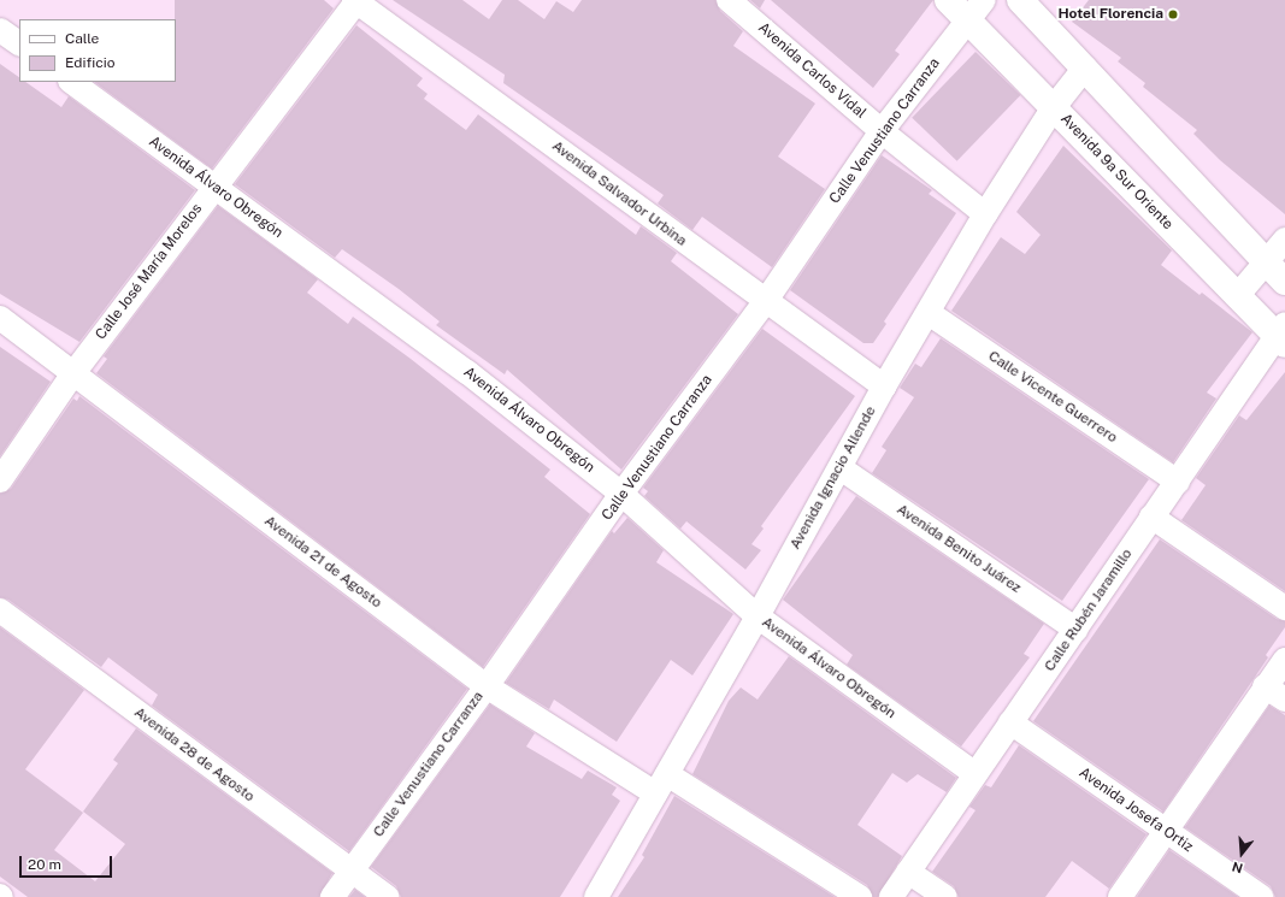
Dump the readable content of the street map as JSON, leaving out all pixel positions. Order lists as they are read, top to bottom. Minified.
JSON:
{"streets":{"main road":["Avenida 9a Sur Oriente"],"street":["Avenida Carlos Vidal","Calle Venustiano Carranza","Avenida Álvaro Obregón","Avenida Salvador Urbina","Calle José María Morelos","Calle Vicente Guerrero","Avenida Ignacio Allende","Avenida Benito Juárez","Avenida 21 de Agosto","Calle Rubén Jaramillo","Avenida 28 de Agosto","Avenida Josefa Ortiz"]},"crossings":[["Avenida Carlos Vidal","Calle Venustiano Carranza"],["Avenida Carlos Vidal","Avenida Ignacio Allende"],["Calle Venustiano Carranza","Avenida 9a Sur Oriente"],["Calle Venustiano Carranza","Avenida Álvaro Obregón"],["Calle Venustiano Carranza","Avenida Salvador Urbina"],["Calle Venustiano Carranza","Avenida 21 de Agosto"],["Calle Venustiano Carranza","Avenida 28 de Agosto"],["Avenida 9a Sur Oriente","Avenida Ignacio Allende"],["Avenida 9a Sur Oriente","Calle Rubén Jaramillo"],["Avenida Álvaro Obregón","Calle José María Morelos"],["Avenida Álvaro Obregón","Avenida Ignacio Allende"],["Avenida Álvaro Obregón","Calle Rubén Jaramillo"],["Avenida Salvador Urbina","Calle José María Morelos"],["Avenida Salvador Urbina","Avenida Ignacio Allende"],["Calle José María Morelos","Avenida 21 de Agosto"],["Calle Vicente Guerrero","Avenida Ignacio Allende"],["Calle Vicente Guerrero","Calle Rubén Jaramillo"],["Avenida Ignacio Allende","Avenida Benito Juárez"],["Avenida Ignacio Allende","Avenida 21 de Agosto"],["Avenida Benito Juárez","Calle Rubén Jaramillo"],["Calle Rubén Jaramillo","Avenida Josefa Ortiz"]],"places":["Hotel Florencia"],"legend":["Calle","Edificio"],"scale_bar":"20 m","north":"bottom"}
